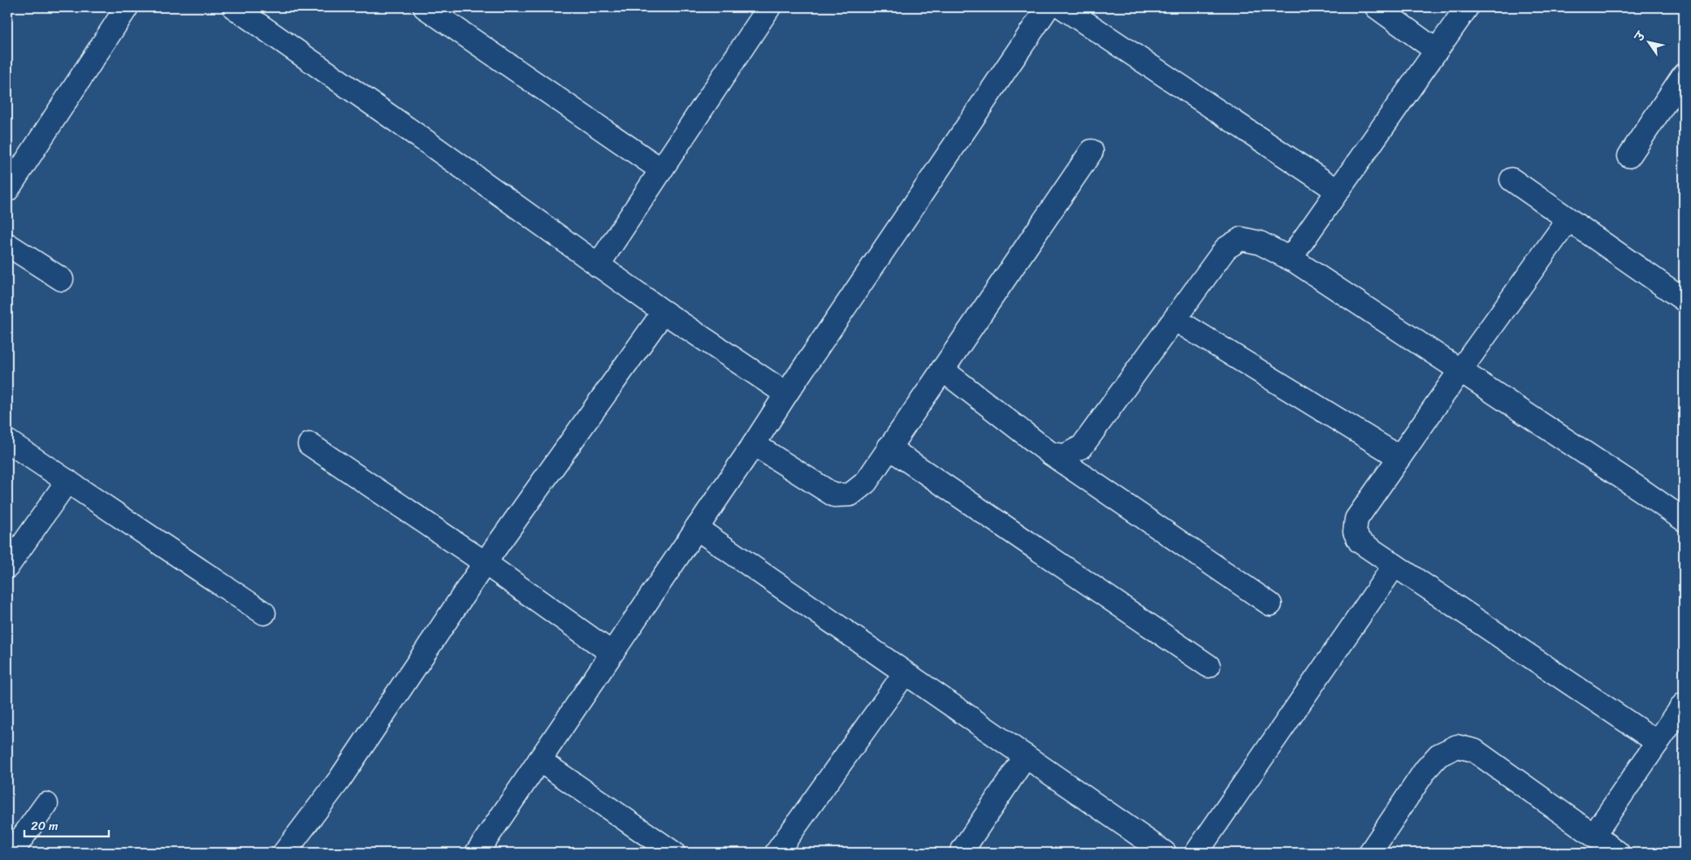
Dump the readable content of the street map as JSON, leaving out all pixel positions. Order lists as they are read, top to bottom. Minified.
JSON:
{"scale_bar":"20 m","north":"top left"}
